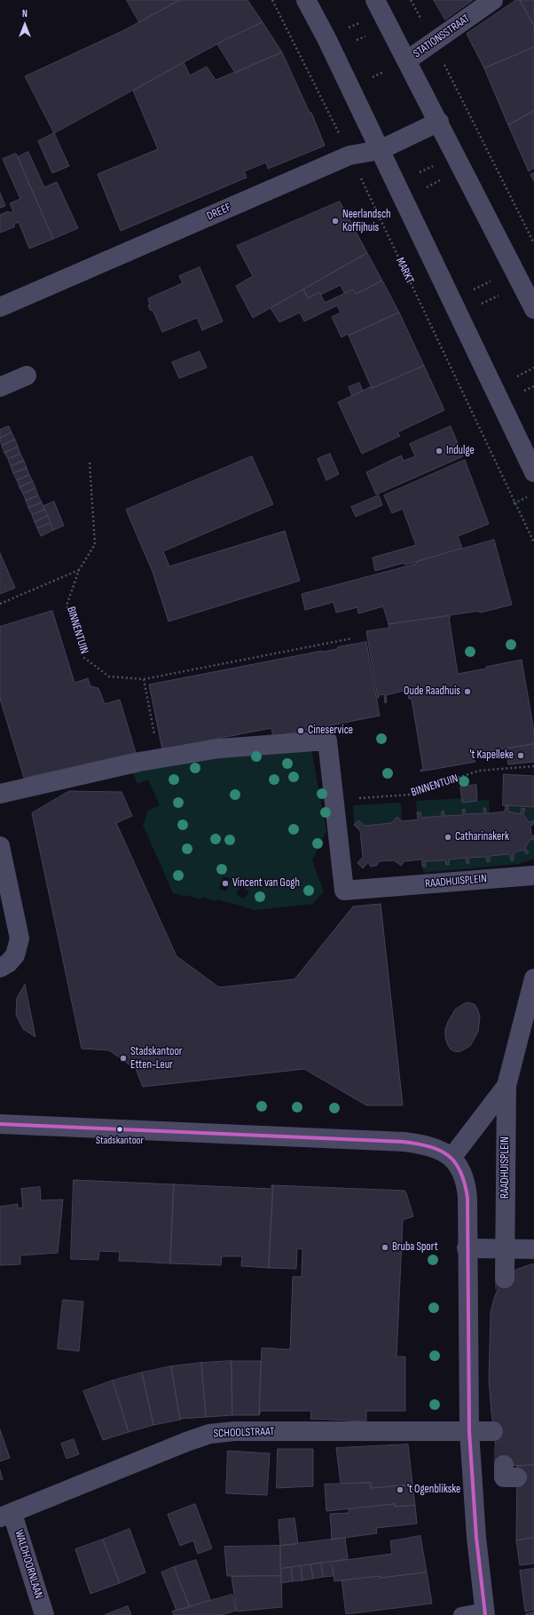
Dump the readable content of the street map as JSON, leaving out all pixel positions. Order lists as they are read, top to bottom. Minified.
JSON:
{"streets":{"street":["STATIONSSTRAAT","DREEF","RAADHUISPLEIN","SCHOOLSTRAAT","WALDHOORNLAAN"],"path":["MARKT","BINNENTUIN"]},"crossings":[["DREEF","MARKT"],["BINNENTUIN","RAADHUISPLEIN"],["SCHOOLSTRAAT","WALDHOORNLAAN"]],"places":["Neerlandsch Koffijhuis","Indulge","Oude Raadhuis","Cineservice","'t Kapelleke","Catharinakerk","Vincent van Gogh","Stadskantoor Etten-Leur","Stadskantoor","Bruba Sport","'t Ogenblikske"],"north":"top"}
